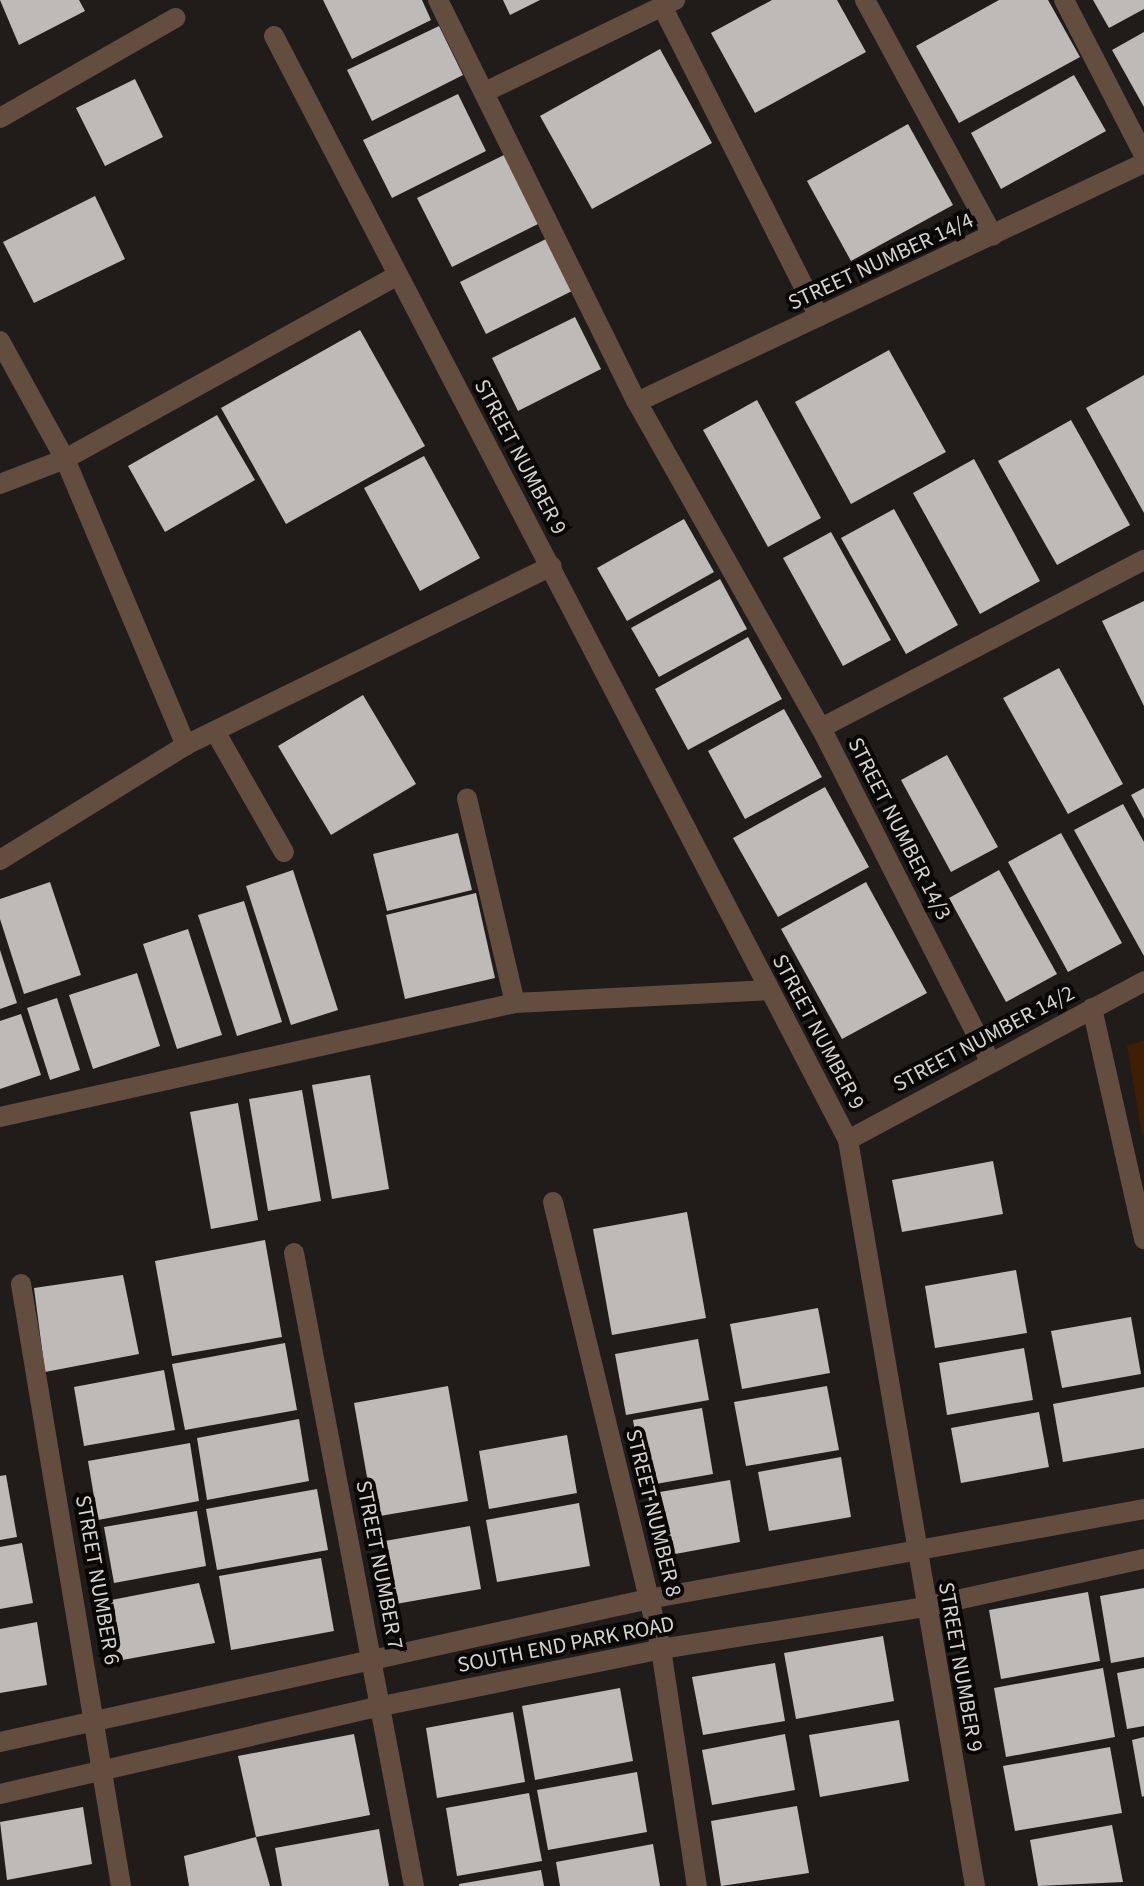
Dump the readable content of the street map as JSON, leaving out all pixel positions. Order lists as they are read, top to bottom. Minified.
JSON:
{"streets":{"street":["STREET NUMBER 14/4","STREET NUMBER 9","STREET NUMBER 14/3","STREET NUMBER 14/2","STREET NUMBER 8","STREET NUMBER 7","STREET NUMBER 6","SOUTH END PARK ROAD"]},"crossings":[["STREET NUMBER 9","STREET NUMBER 14/2"],["STREET NUMBER 9","SOUTH END PARK ROAD"],["STREET NUMBER 14/3","STREET NUMBER 14/2"],["STREET NUMBER 8","SOUTH END PARK ROAD"],["STREET NUMBER 7","SOUTH END PARK ROAD"],["STREET NUMBER 6","SOUTH END PARK ROAD"]]}
